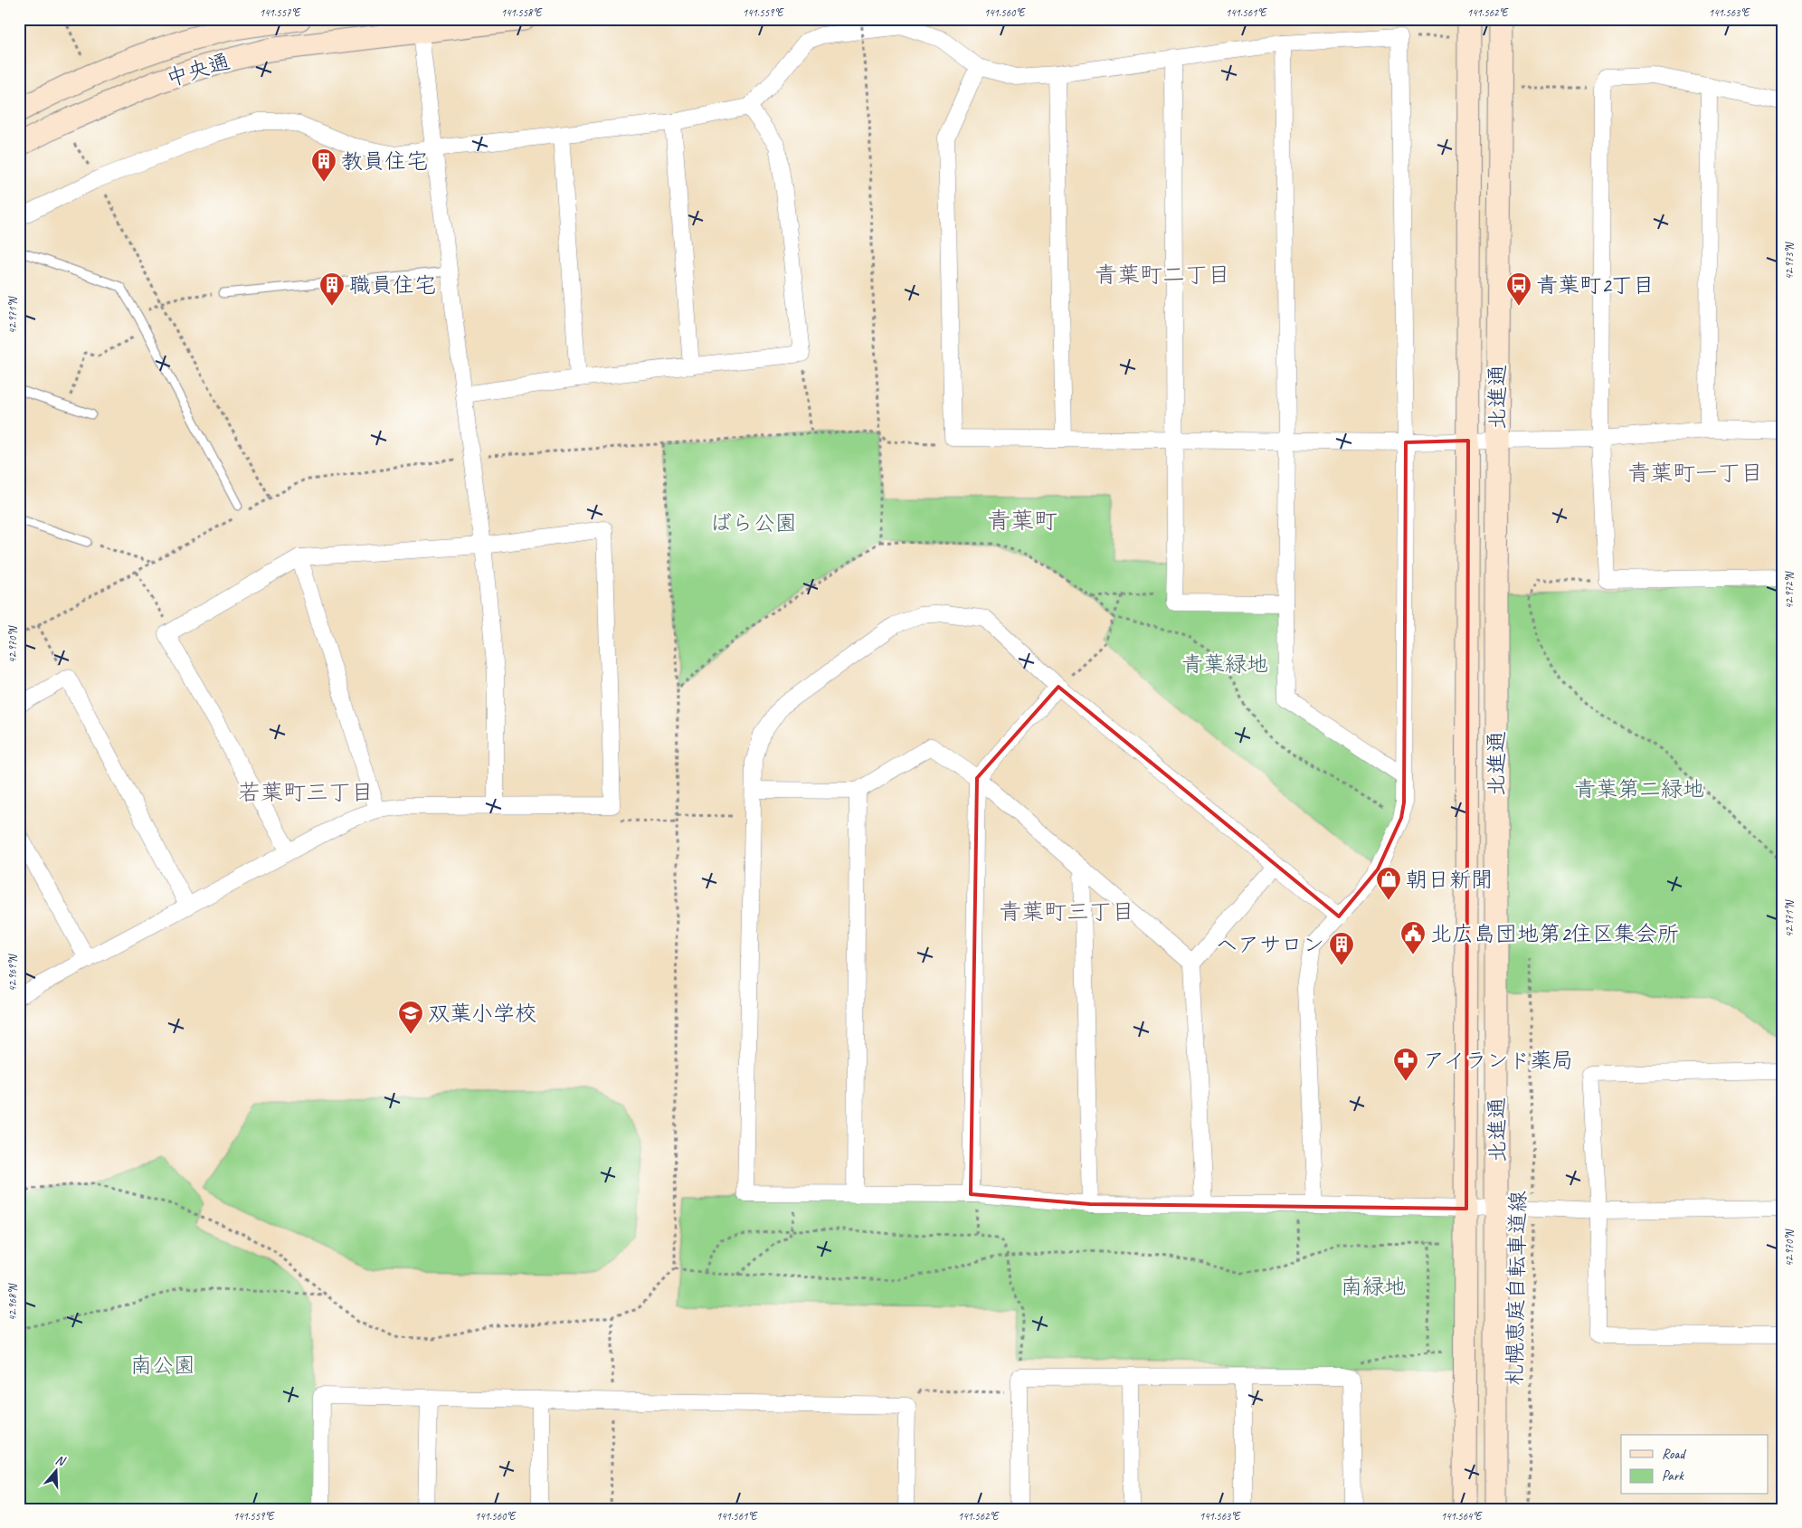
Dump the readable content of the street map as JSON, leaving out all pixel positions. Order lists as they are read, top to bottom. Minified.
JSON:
{"streets":{"street":["中央通","北進通"],"path":["札幌恵庭自転車道線"]},"districts":["青葉町二丁目","青葉町一丁目","青葉町","若葉町三丁目","青葉町三丁目"],"parks":["ばら公園","青葉緑地","青葉第二緑地","南緑地","南公園"],"places":{"building":["教員住宅","職員住宅","ヘアサロン"],"bus stop":["青葉町2丁目"],"shop":["朝日新聞"],"public building":["北広島団地第2住区集会所"],"school or university":["双葉小学校"],"pharmacy":["アイランド薬局"]},"legend":["Road","Park"],"north":"top","coordinates":["141.557°E","141.558°E","141.559°E","141.560°E","141.561°E","141.562°E","141.563°E","42.973°N","42.971°N","42.972°N","42.970°N","42.969°N","42.968°N","141.564°E"]}
